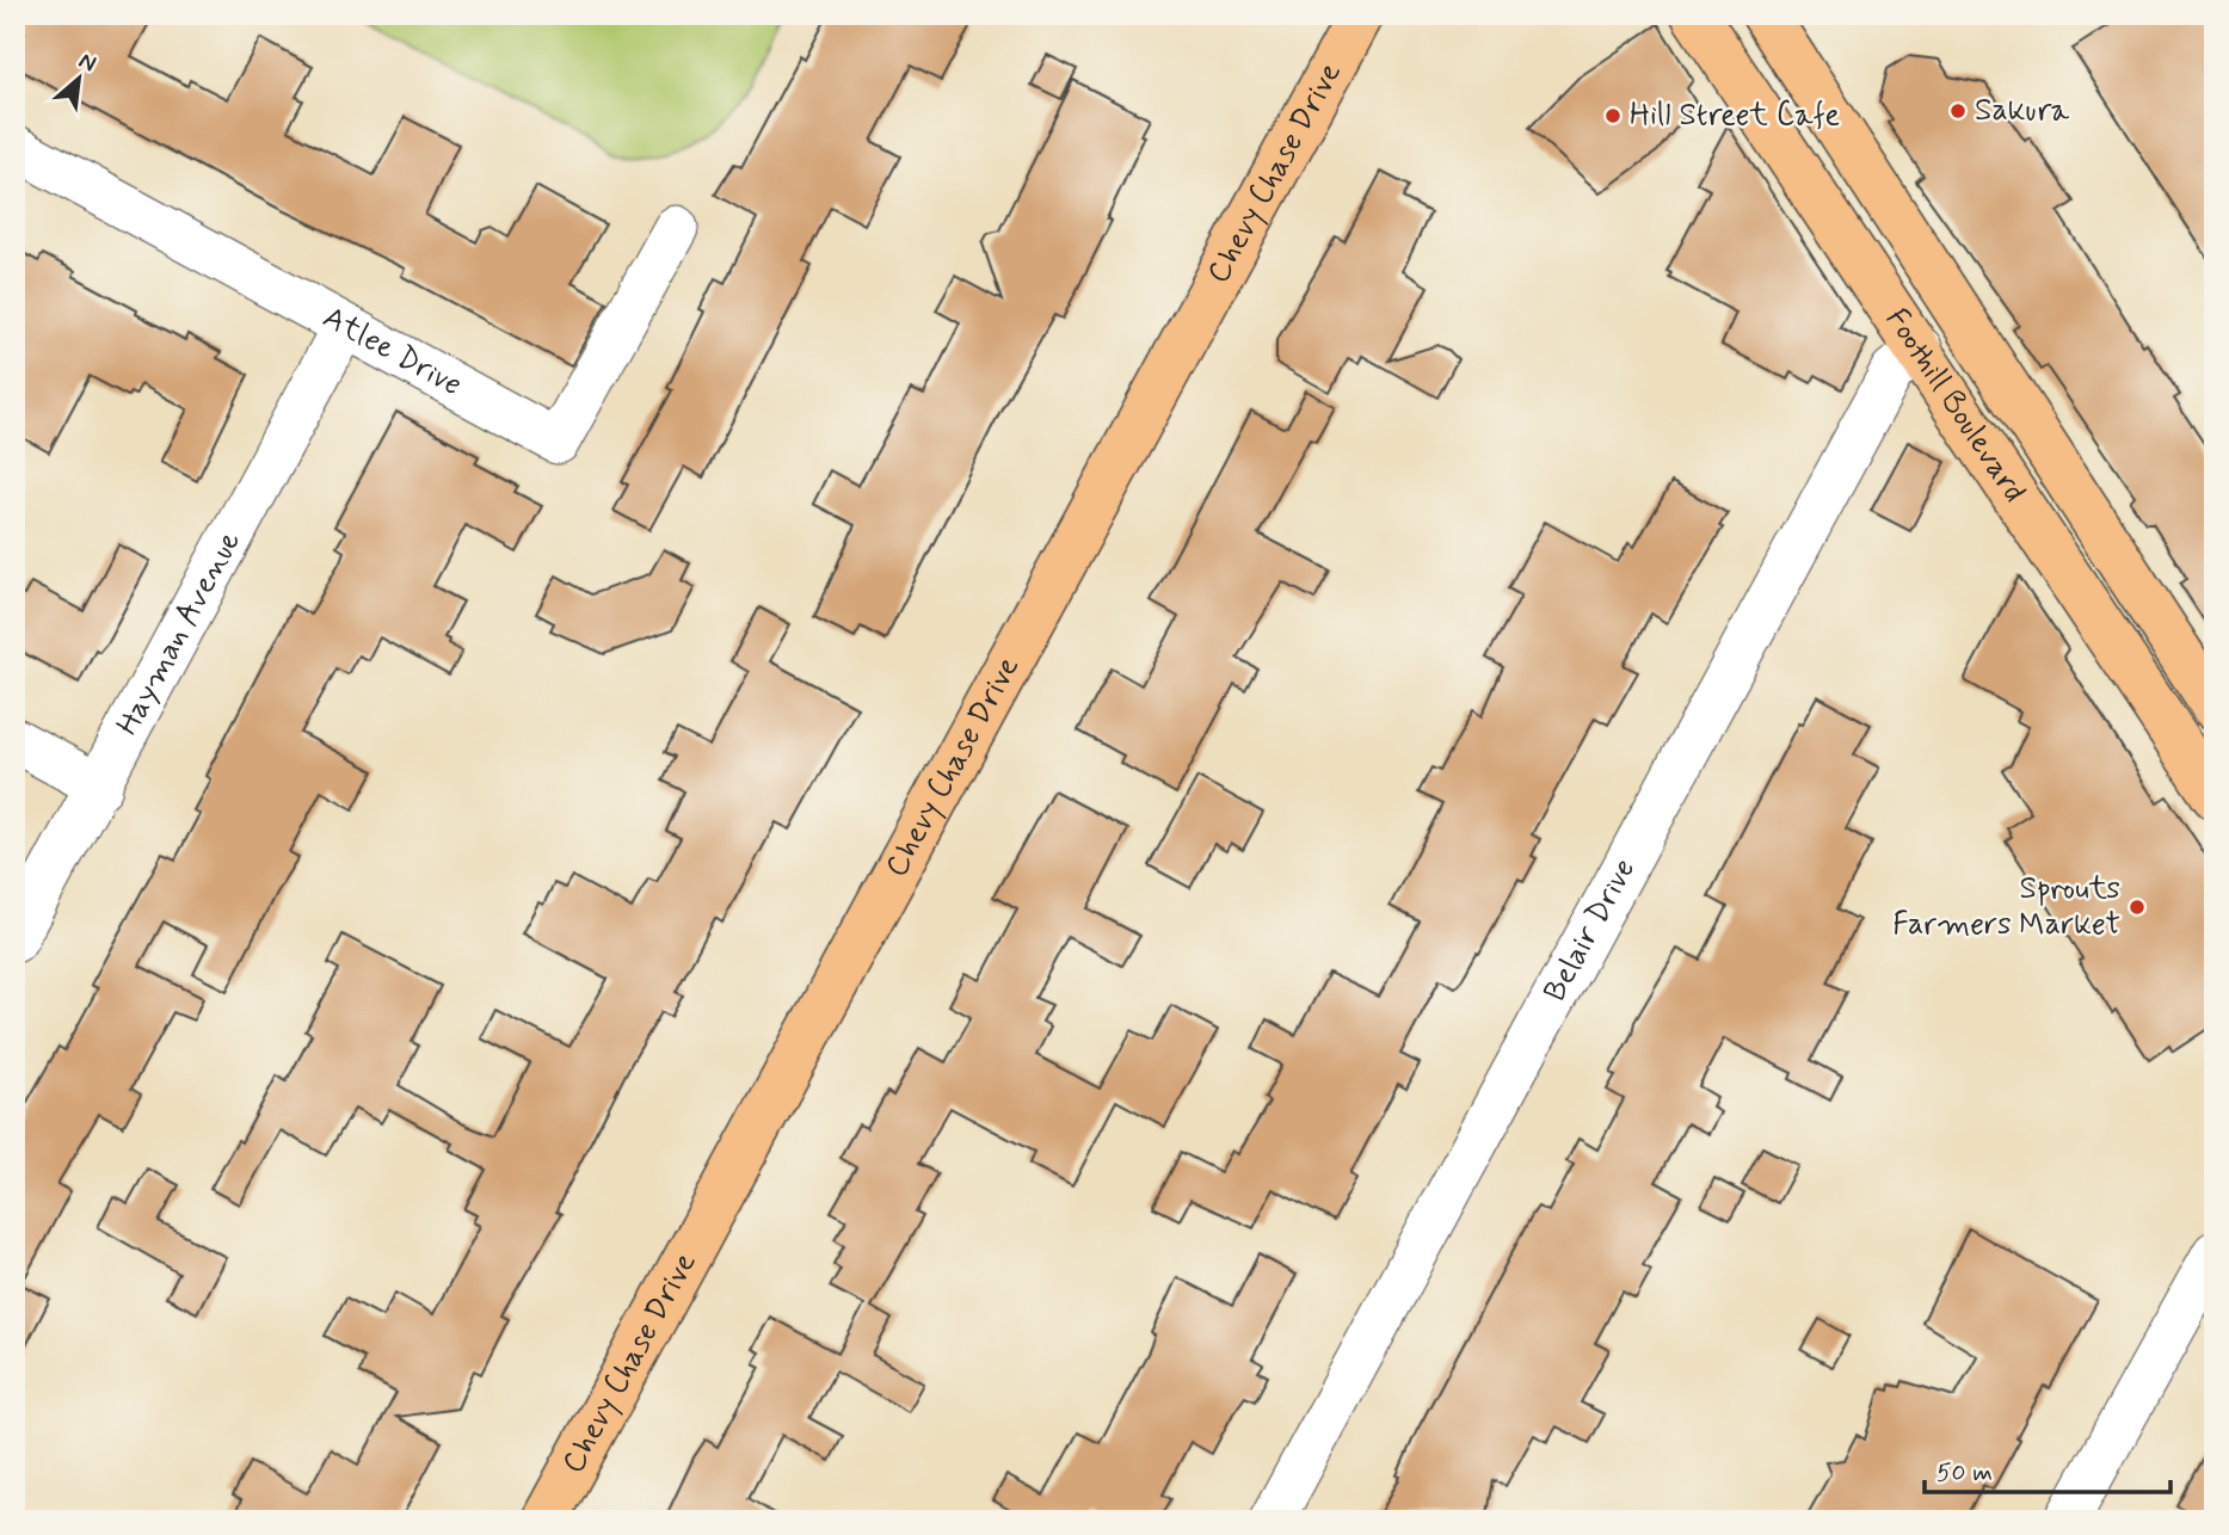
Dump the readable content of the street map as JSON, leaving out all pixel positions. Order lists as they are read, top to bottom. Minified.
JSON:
{"streets":{"main road":["Chevy Chase Drive","Foothill Boulevard"],"street":["Atlee Drive","Hayman Avenue","Belair Drive"]},"crossings":[["Atlee Drive","Hayman Avenue"],["Foothill Boulevard","Belair Drive"]],"places":["Sakura","Hill Street Cafe","Sprouts Farmers Market"],"scale_bar":"50 m","north":"top right"}
